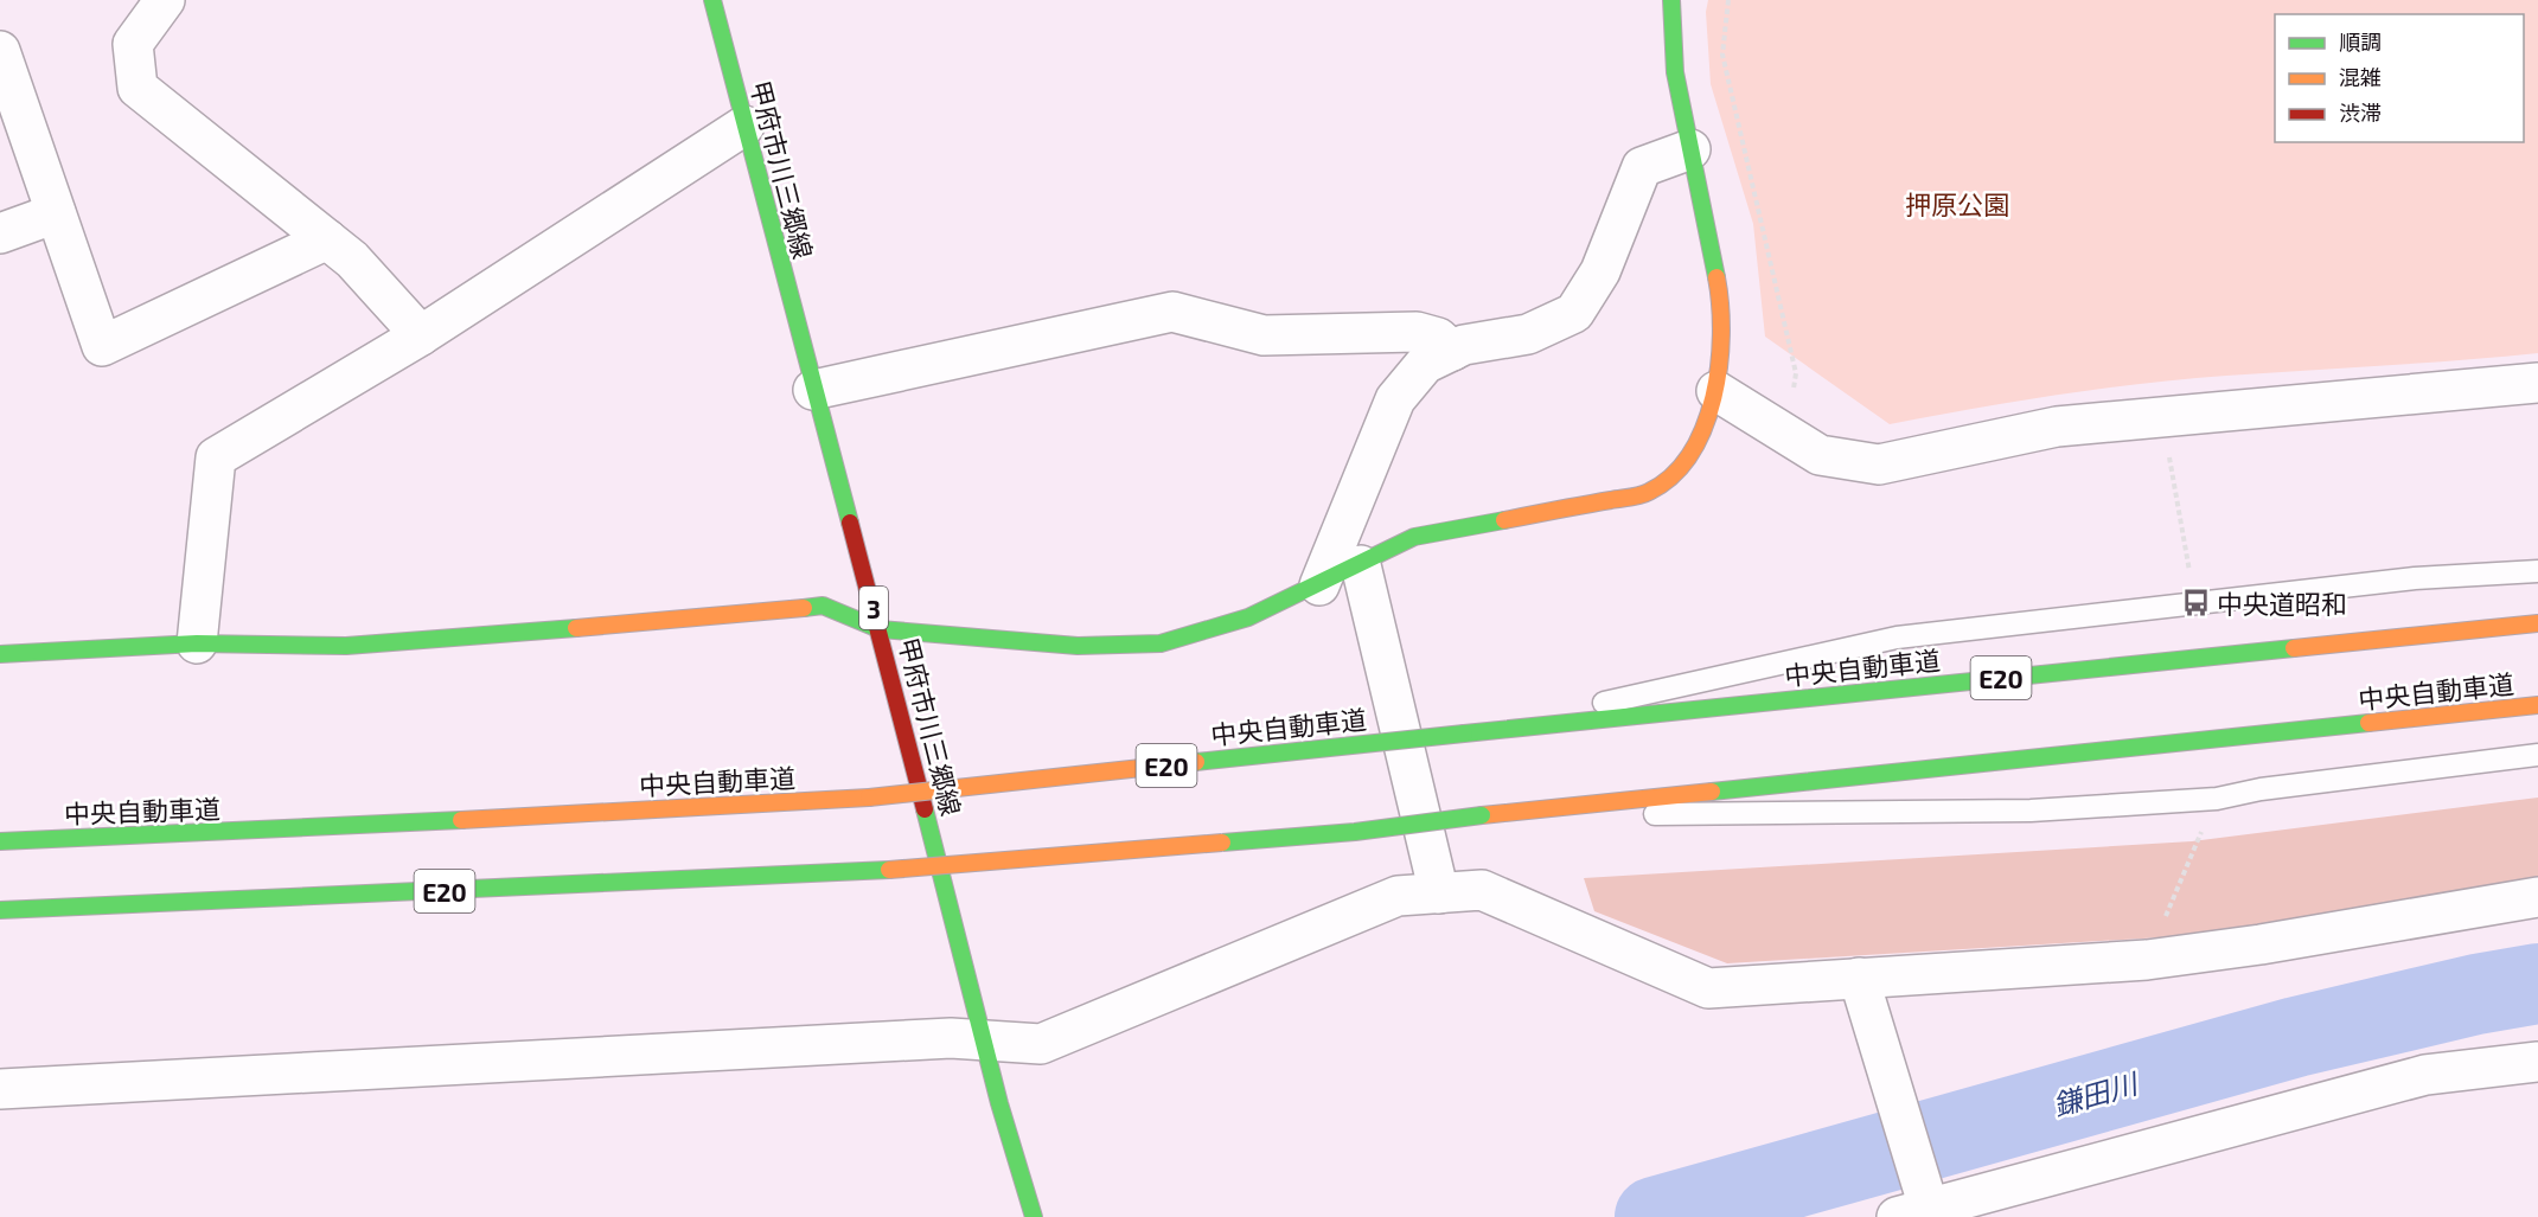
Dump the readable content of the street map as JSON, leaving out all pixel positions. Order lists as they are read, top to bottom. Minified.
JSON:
{"streets":{"main road":["甲府市川三郷線","3","中央自動車道","E20"]},"water":["鎌田川"],"parks":["押原公園"],"places":{"bus stop":["中央道昭和"]},"legend":["順調","混雑","渋滞"]}
